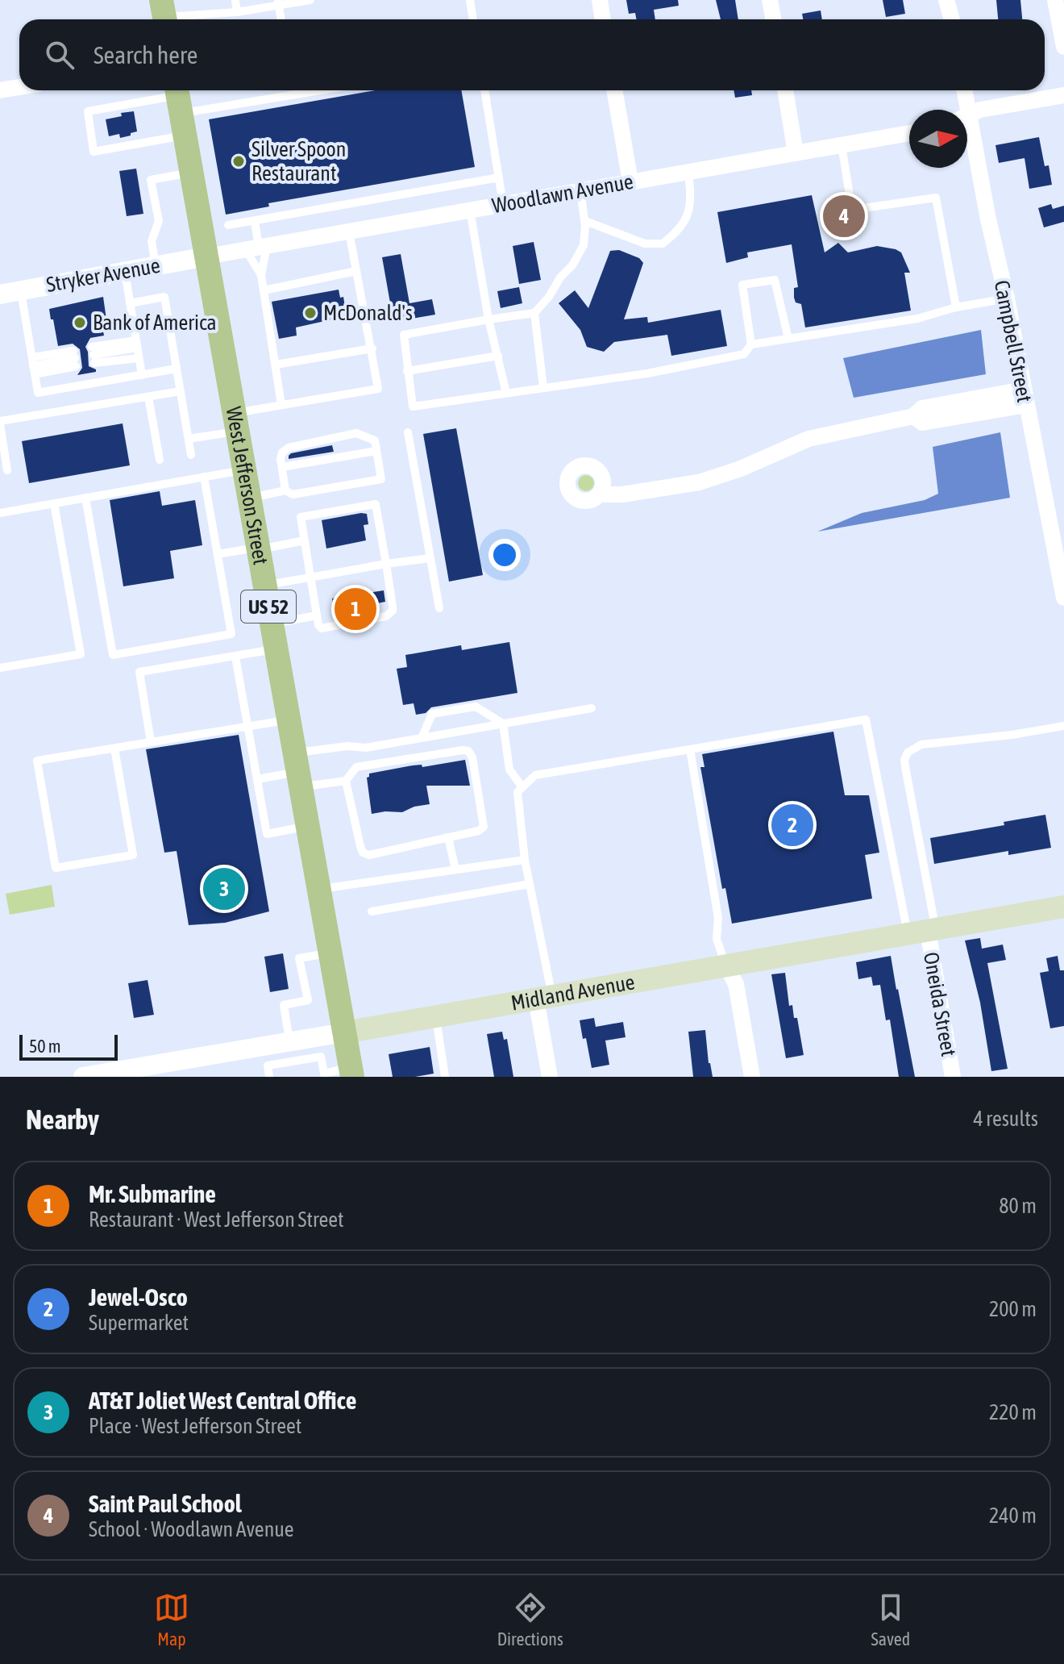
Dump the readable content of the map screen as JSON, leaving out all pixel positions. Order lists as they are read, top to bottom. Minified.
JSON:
{"streets":{"main road":["West Jefferson Street","US 52","Midland Avenue"],"street":["Woodlawn Avenue","Stryker Avenue","Campbell Street","Oneida Street"]},"crossings":[["Woodlawn Avenue","Stryker Avenue"],["Woodlawn Avenue","West Jefferson Street"],["Stryker Avenue","West Jefferson Street"],["West Jefferson Street","Midland Avenue"],["Midland Avenue","Oneida Street"]],"places":["Silver Spoon Restaurant","McDonald's","Bank of America"],"scale_bar":"50 m","north":"right","page":{"search":"Search here","pins":["4","1","2","3"],"scale":"50 m","heading":["Nearby","4 results"],"list":[{"mark":"1","name":"Mr. Submarine","note":"Restaurant · West Jefferson Street","value":"80 m"},{"mark":"2","name":"Jewel-Osco","note":"Supermarket","value":"200 m"},{"mark":"3","name":"AT&T Joliet West Central Office","note":"Place · West Jefferson Street","value":"220 m"},{"mark":"4","name":"Saint Paul School","note":"School · Woodlawn Avenue","value":"240 m"}],"nav":["Map","Directions","Saved"]}}
